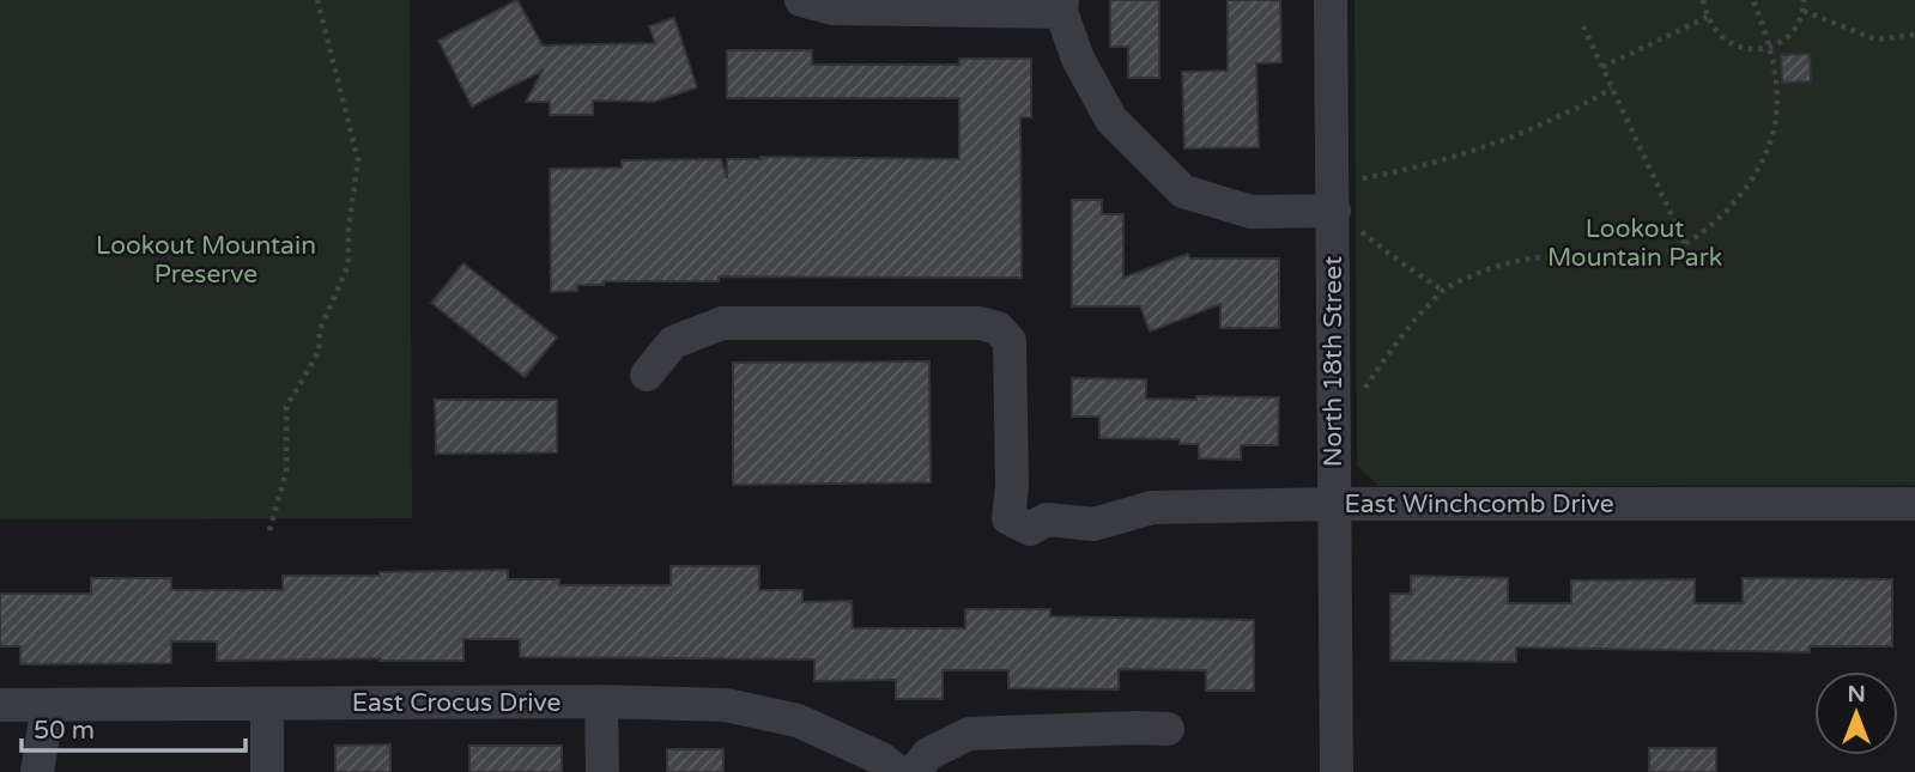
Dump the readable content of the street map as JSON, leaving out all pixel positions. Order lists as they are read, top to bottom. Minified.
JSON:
{"streets":{"street":["North 18th Street","East Winchcomb Drive","East Crocus Drive"]},"crossings":[["North 18th Street","East Winchcomb Drive"]],"parks":["Lookout Mountain Park","Lookout Mountain Preserve"],"scale_bar":"50 m","north":"top"}
